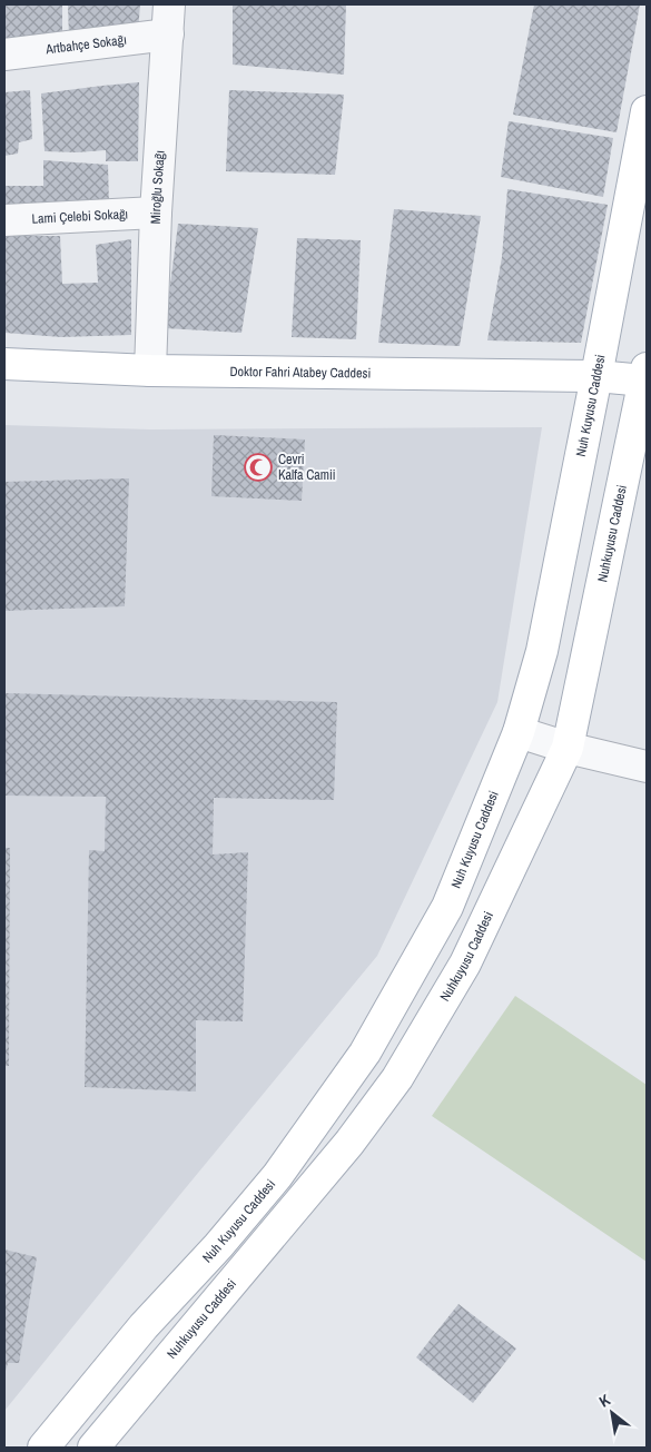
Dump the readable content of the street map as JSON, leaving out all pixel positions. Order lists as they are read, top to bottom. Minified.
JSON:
{"streets":{"main road":["Doktor Fahri Atabey Caddesi","Nuh Kuyusu Caddesi","Nuhkuyusu Caddesi"],"street":["Artbahçe Sokağı","Miroğlu Sokağı","Lami Çelebi Sokağı"]},"crossings":[["Artbahçe Sokağı","Miroğlu Sokağı"],["Miroğlu Sokağı","Lami Çelebi Sokağı"],["Miroğlu Sokağı","Doktor Fahri Atabey Caddesi"],["Doktor Fahri Atabey Caddesi","Nuh Kuyusu Caddesi"],["Doktor Fahri Atabey Caddesi","Nuhkuyusu Caddesi"]],"places":{"mosque":["Cevri Kalfa Camii"]},"north":"top left"}
